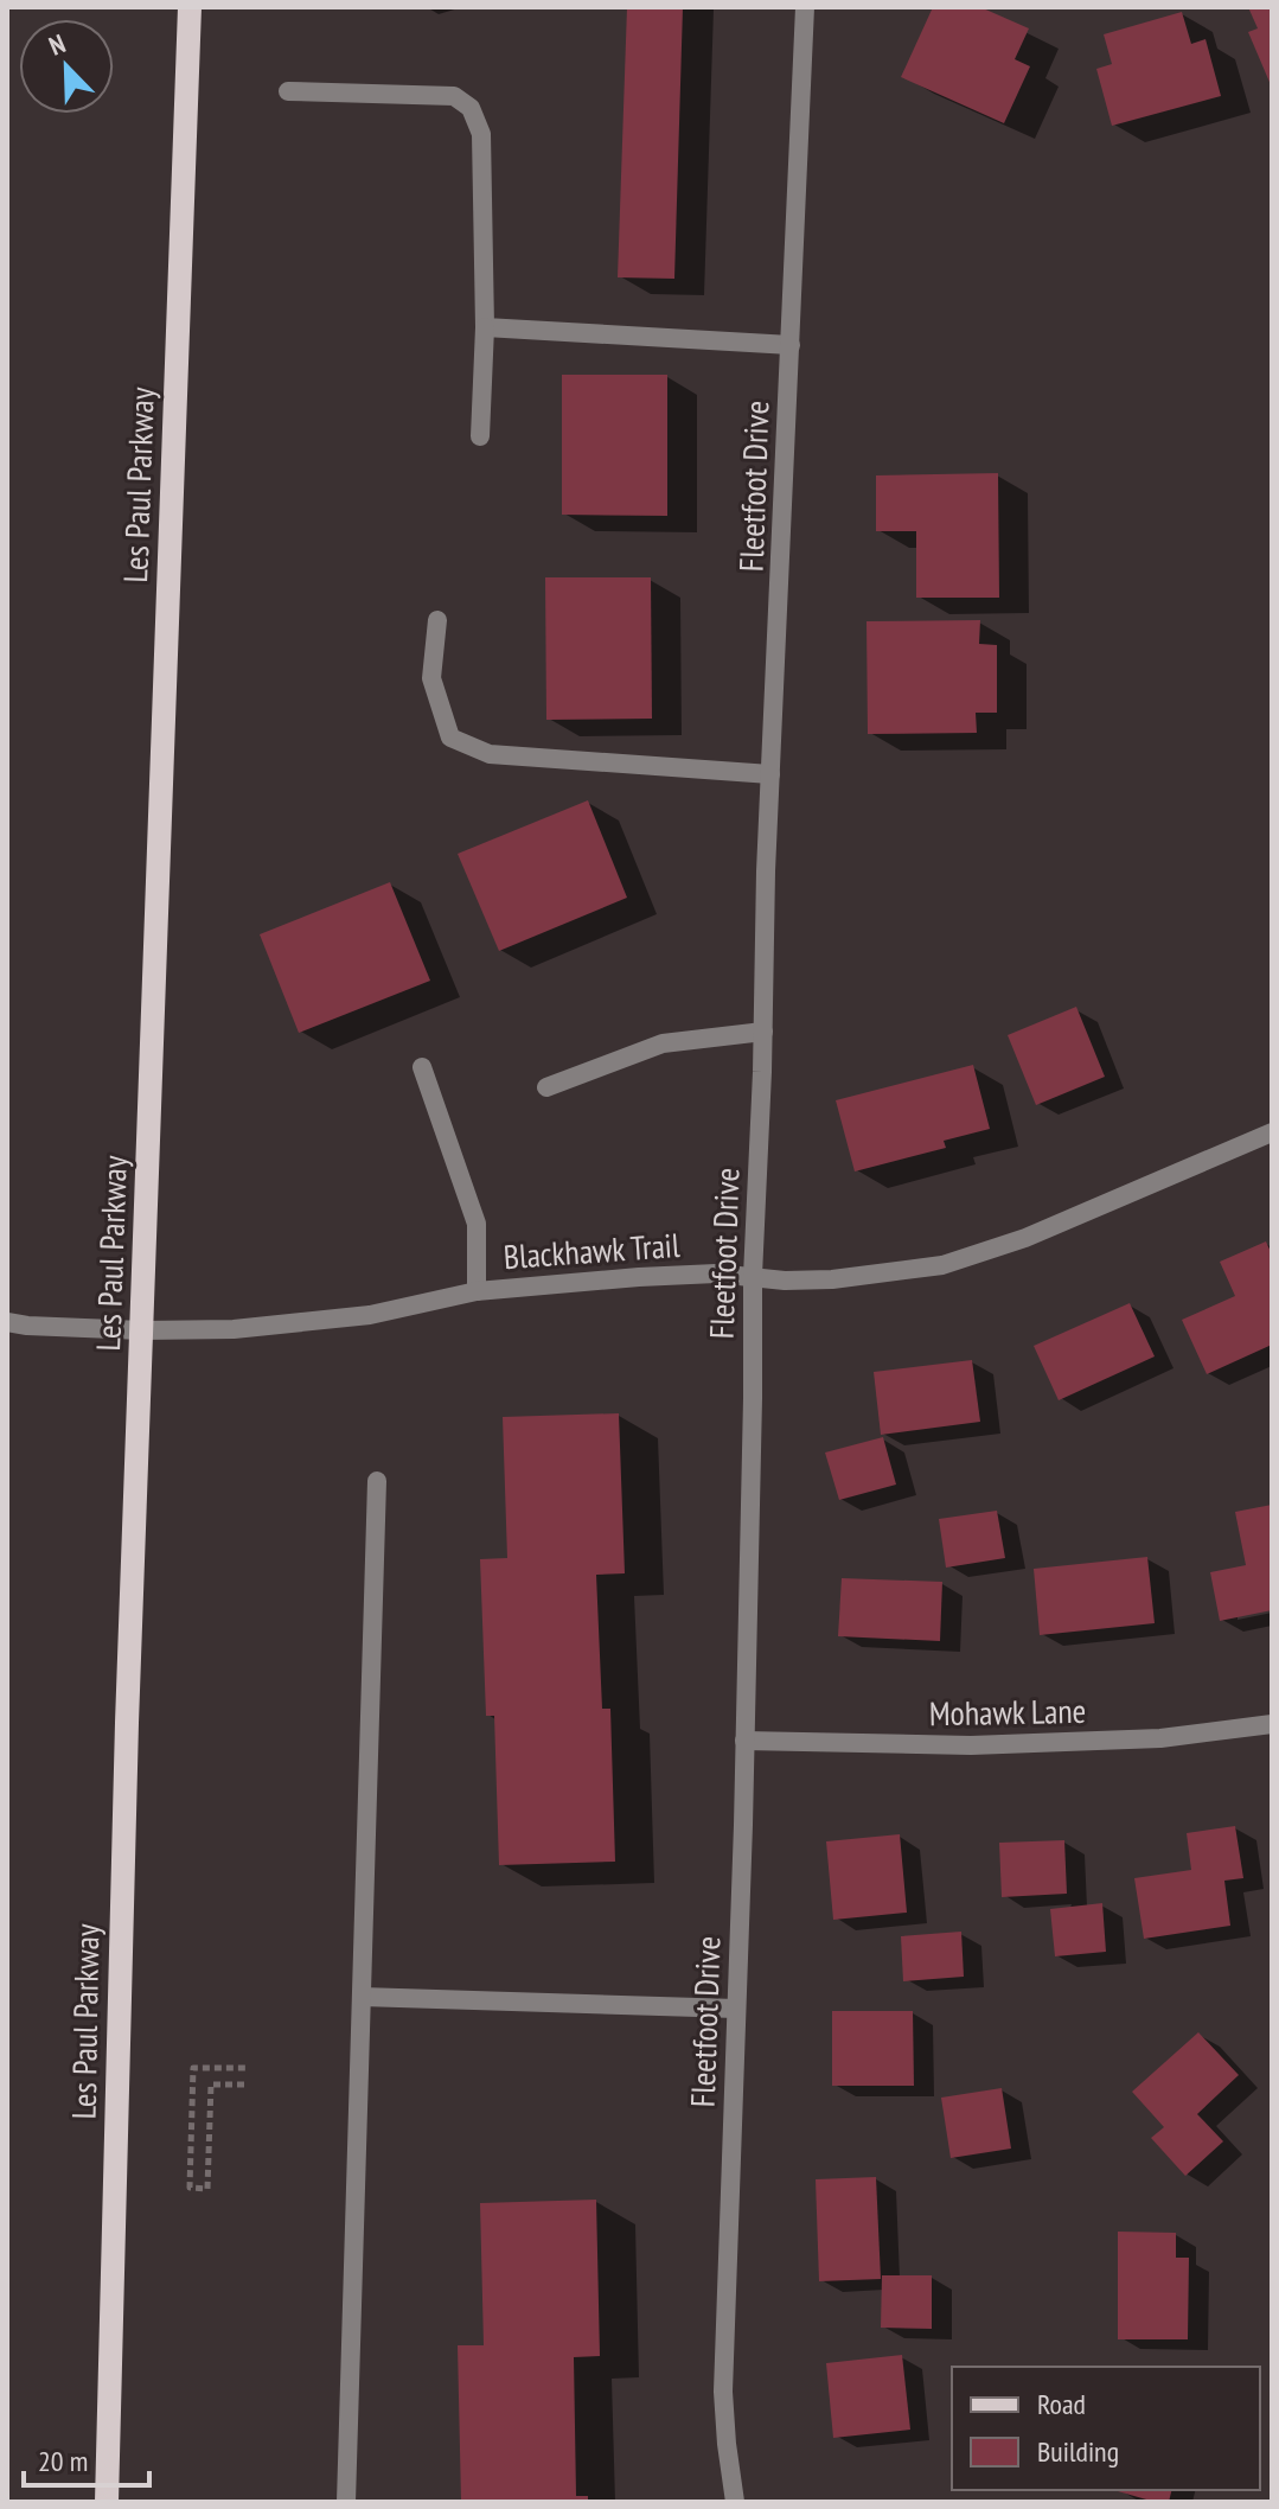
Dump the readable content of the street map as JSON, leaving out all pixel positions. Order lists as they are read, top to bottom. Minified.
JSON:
{"streets":{"main road":["Les Paul Parkway"],"street":["Fleetfoot Drive","Blackhawk Trail","Mohawk Lane"]},"crossings":[["Les Paul Parkway","Blackhawk Trail"],["Fleetfoot Drive","Blackhawk Trail"],["Fleetfoot Drive","Mohawk Lane"]],"legend":["Road","Building"],"scale_bar":"20 m","north":"top left"}
